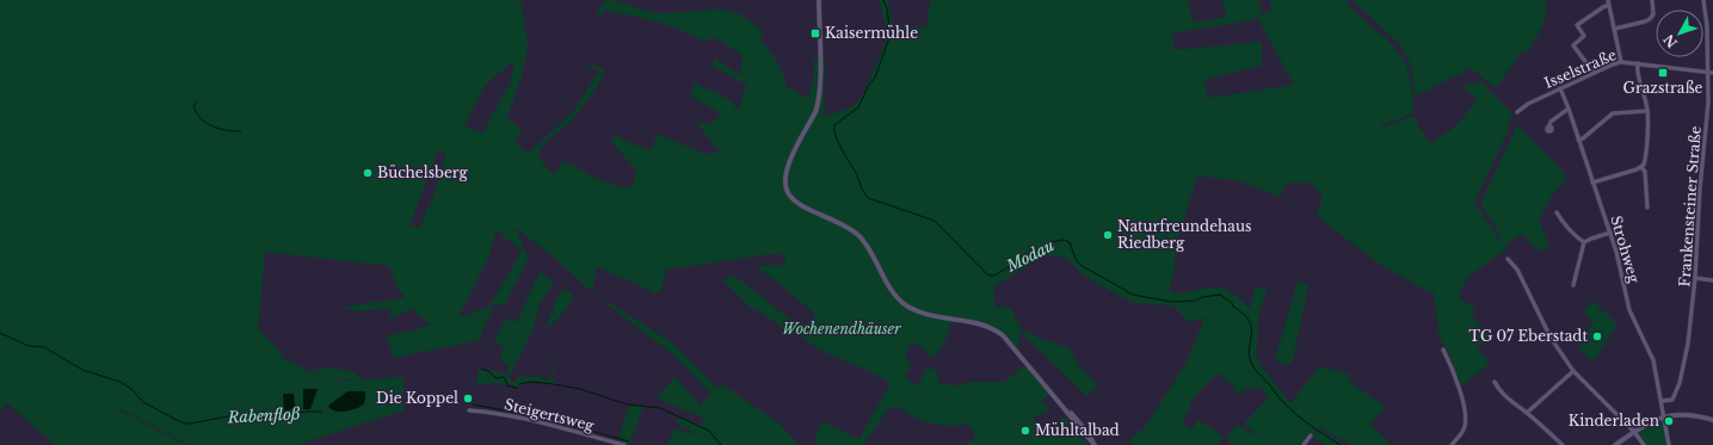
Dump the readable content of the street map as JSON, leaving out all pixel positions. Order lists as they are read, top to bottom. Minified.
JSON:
{"streets":{"street":["Isselstraße","Frankensteiner Straße","Strohweg","Steigertsweg"]},"crossings":[["Isselstraße","Frankensteiner Straße"],["Isselstraße","Strohweg"],["Frankensteiner Straße","Strohweg"]],"water":["Modau","Rabenfloß"],"parks":["Wochenendhäuser"],"places":{"transit":["Kaisermühle","Grazstraße"],"other":["Büchelsberg","Naturfreundehaus Riedberg","TG 07 Eberstadt","Die Koppel","Kinderladen","Mühltalbad"]},"north":"bottom left"}
